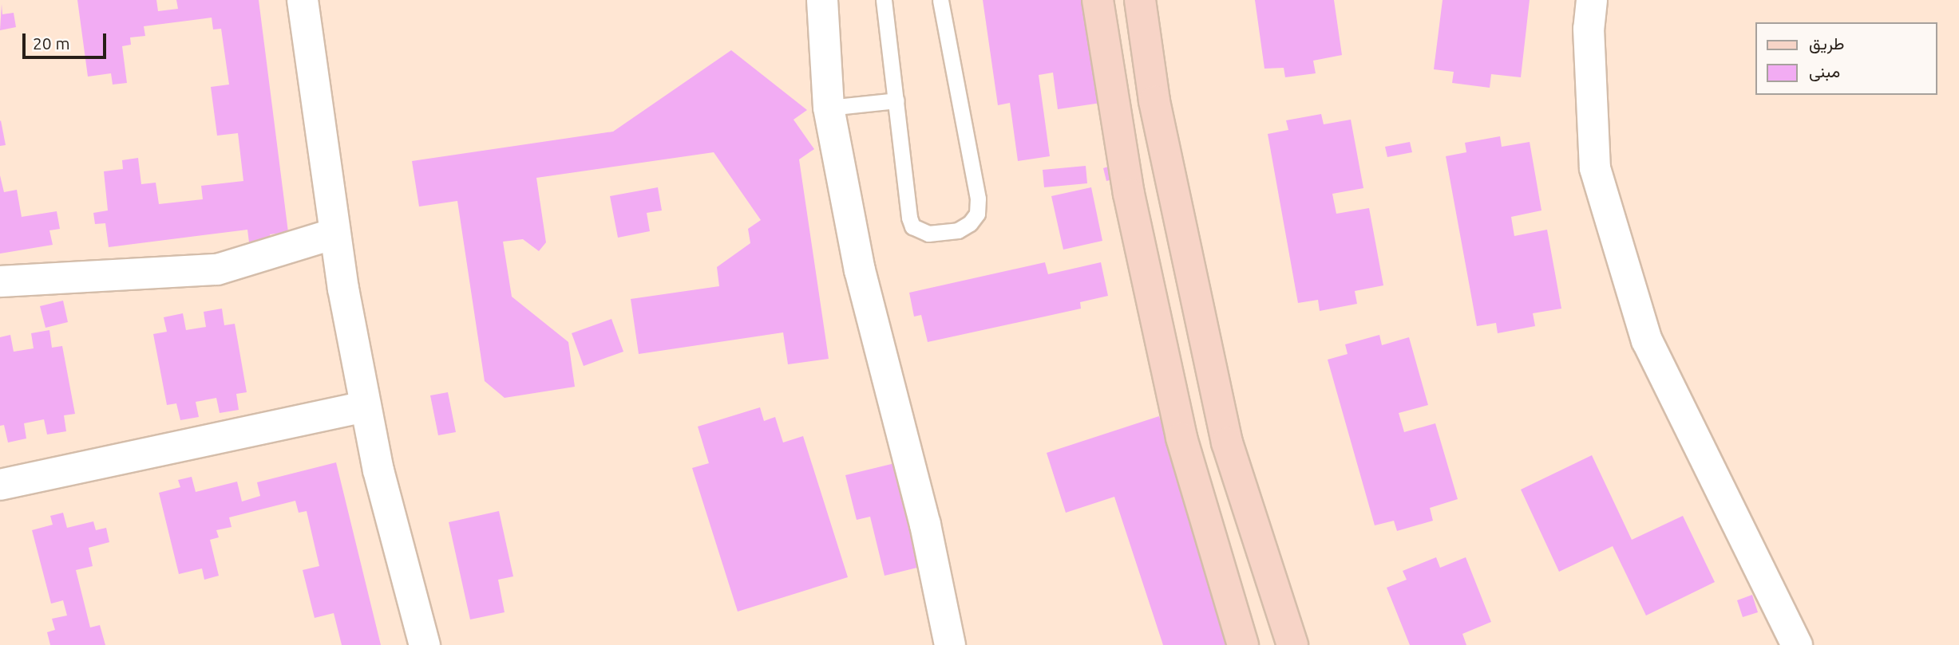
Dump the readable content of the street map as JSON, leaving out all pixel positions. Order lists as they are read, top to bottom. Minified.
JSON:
{"legend":["طريق","مبنى"],"scale_bar":"20 m"}
